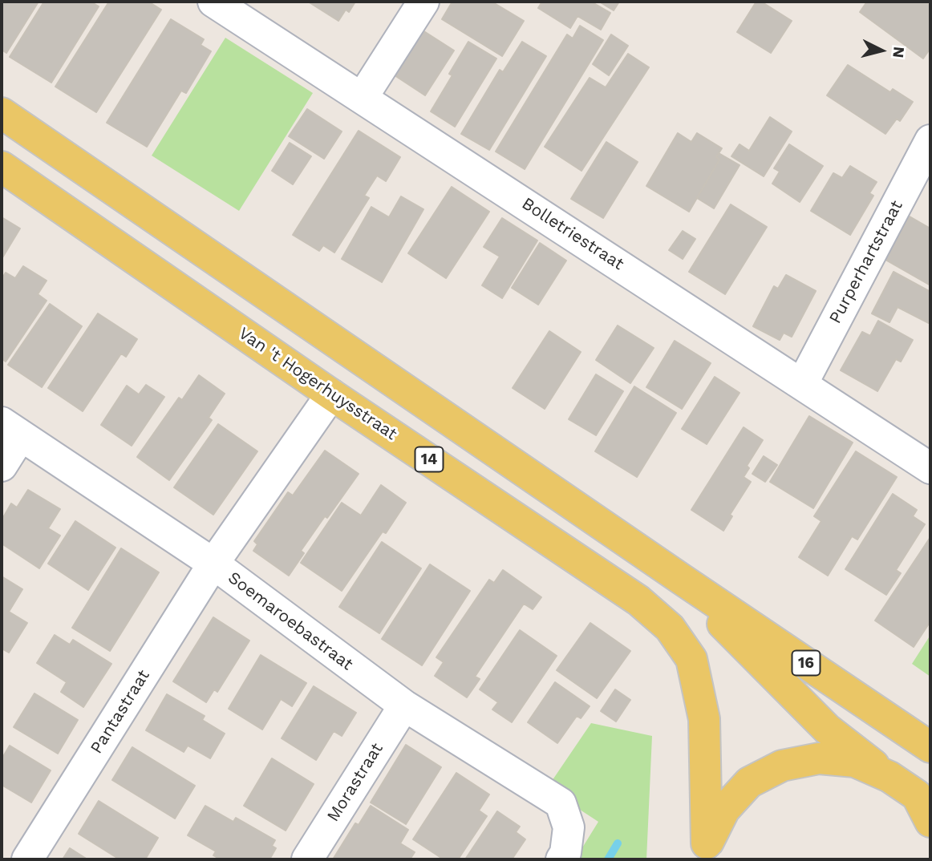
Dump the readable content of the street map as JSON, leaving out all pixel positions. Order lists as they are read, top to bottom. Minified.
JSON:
{"streets":{"main road":["Van 't Hogerhuysstraat","14","16"],"street":["Bolletriestraat","Purperhartstraat","Soemaroebastraat","Pantastraat","Morastraat"]},"crossings":[["Bolletriestraat","Purperhartstraat"],["Van 't Hogerhuysstraat","Pantastraat"],["Soemaroebastraat","Pantastraat"],["Soemaroebastraat","Morastraat"]],"north":"right"}
